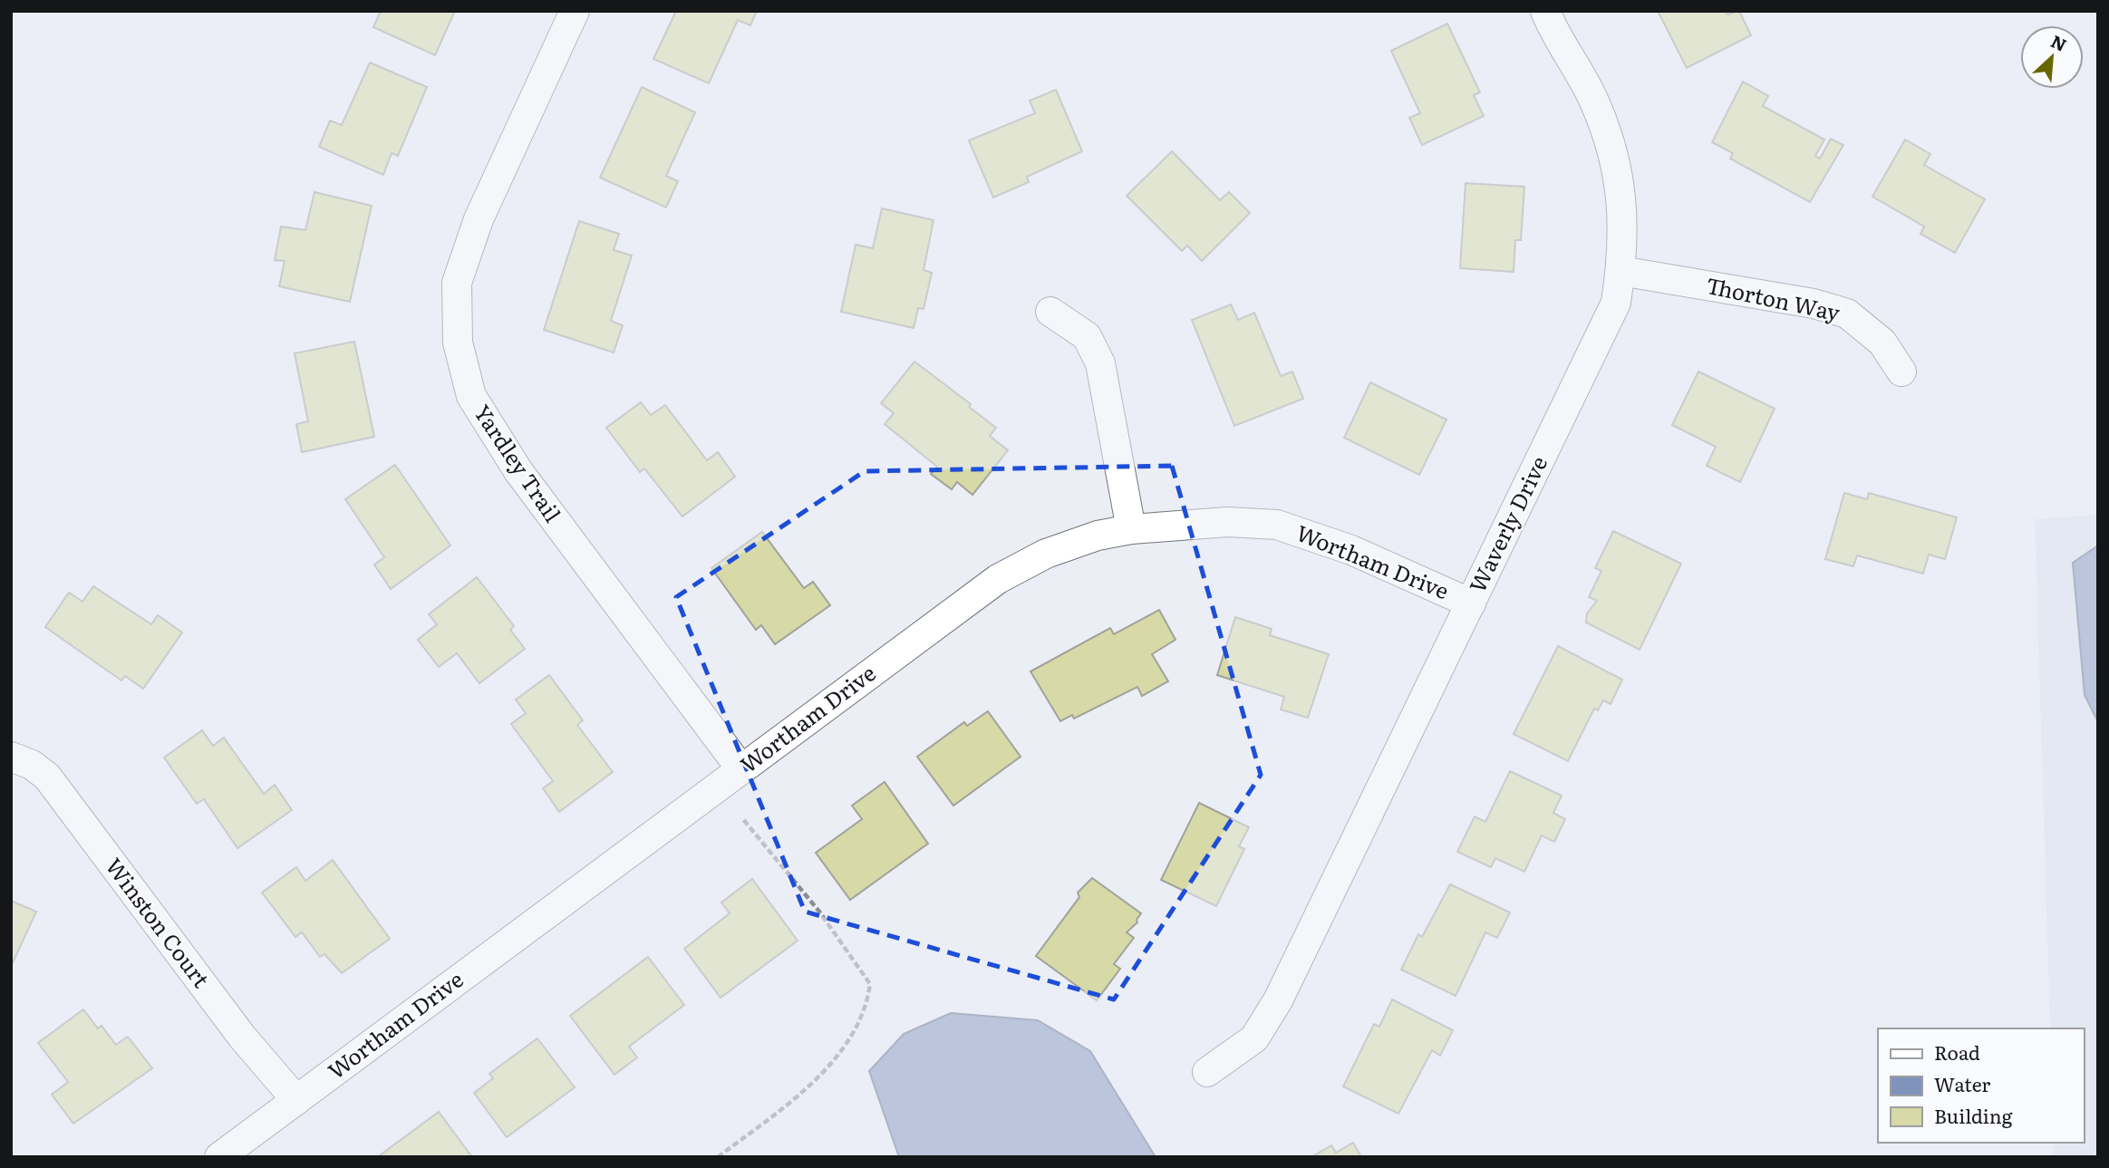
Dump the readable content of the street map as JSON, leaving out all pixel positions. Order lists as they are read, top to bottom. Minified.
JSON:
{"streets":{"street":["Thorton Way","Yardley Trail","Waverly Drive","Wortham Drive","Winston Court"]},"crossings":[["Thorton Way","Waverly Drive"],["Yardley Trail","Wortham Drive"],["Waverly Drive","Wortham Drive"],["Wortham Drive","Winston Court"]],"legend":["Road","Water","Building"],"north":"top right"}
